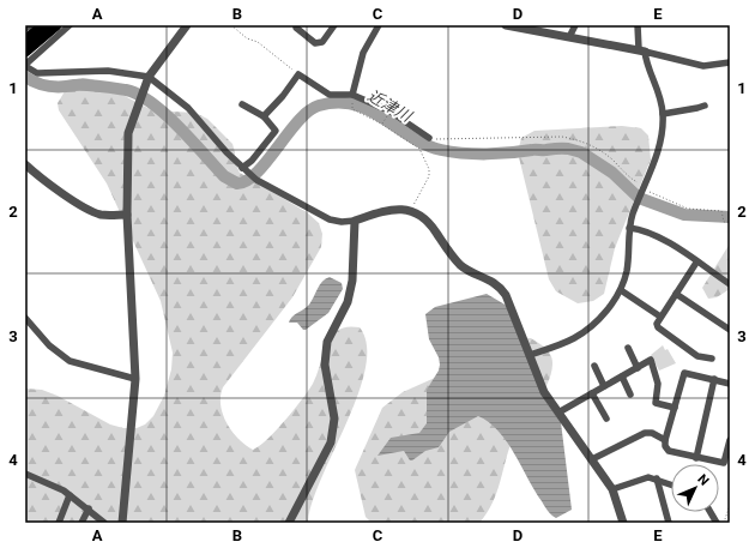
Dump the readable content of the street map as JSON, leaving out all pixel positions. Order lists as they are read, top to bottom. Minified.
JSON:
{"water":["近津川"],"north":"top right","grid":{"columns":["A","B","C","D","E"],"rows":["1","2","3","4"]}}
